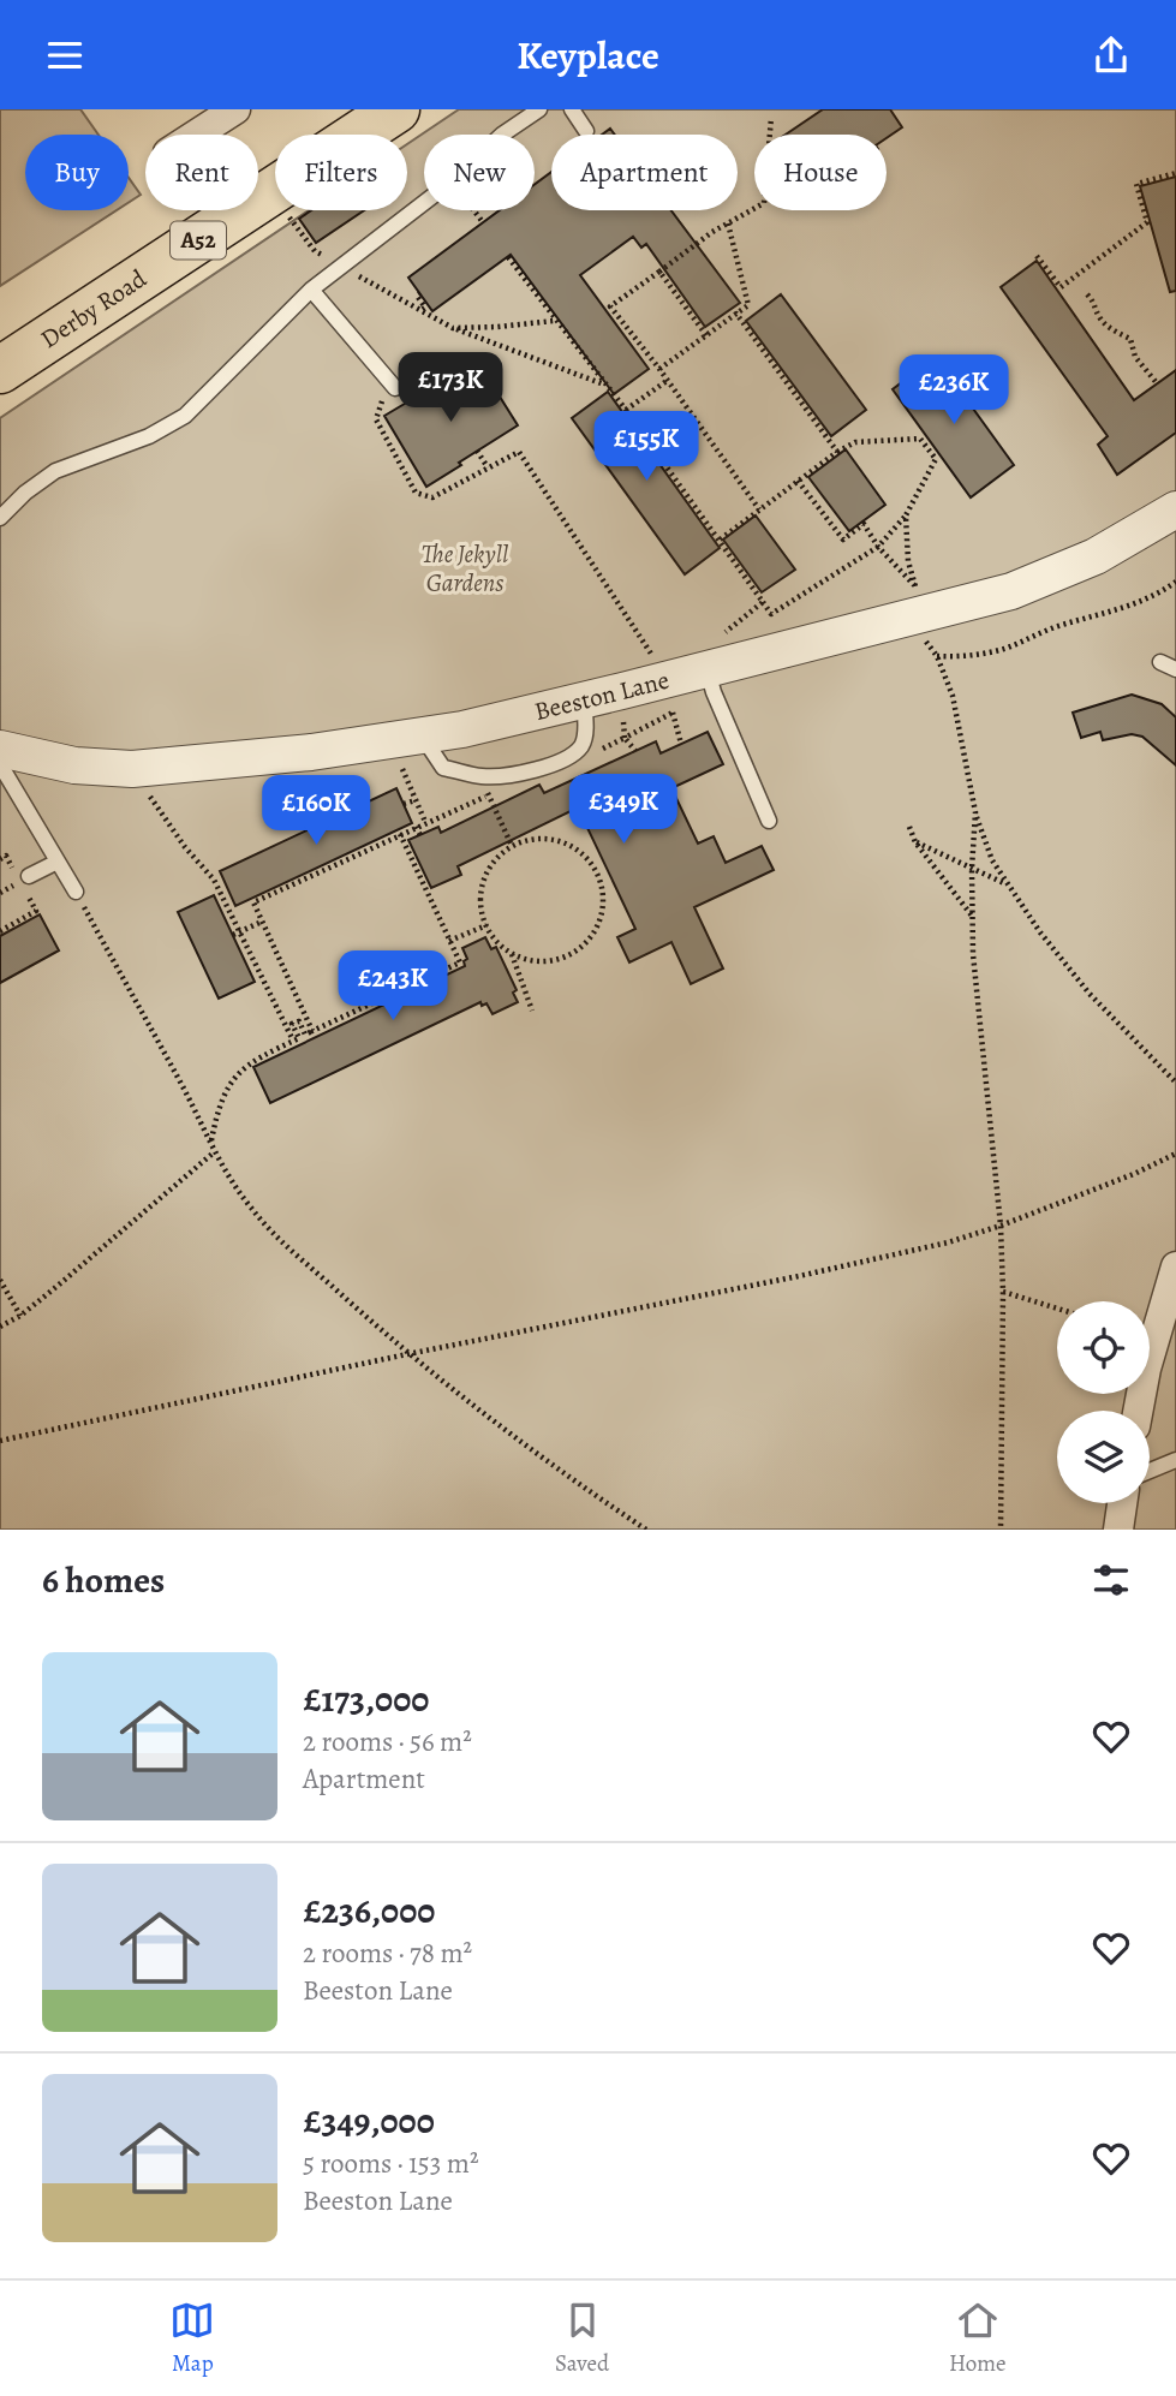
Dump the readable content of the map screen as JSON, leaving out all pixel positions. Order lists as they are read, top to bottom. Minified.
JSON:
{"streets":{"highway":["A52","Derby Road"],"street":["Beeston Lane"]},"parks":["The Jekyll Gardens"],"page":{"header":"Keyplace","chip":["Buy","Rent","Filters","New","Apartment","House"],"price":["£173K","£236K","£155K","£349K","£160K","£243K"],"heading":"6 homes","list":[{"name":"£173,000","note":"2 rooms · 56 m² · Apartment"},{"name":"£236,000","note":"2 rooms · 78 m² · Beeston Lane"},{"name":"£349,000","note":"5 rooms · 153 m² · Beeston Lane"}],"tabs":["Map","Saved","Home"]}}
